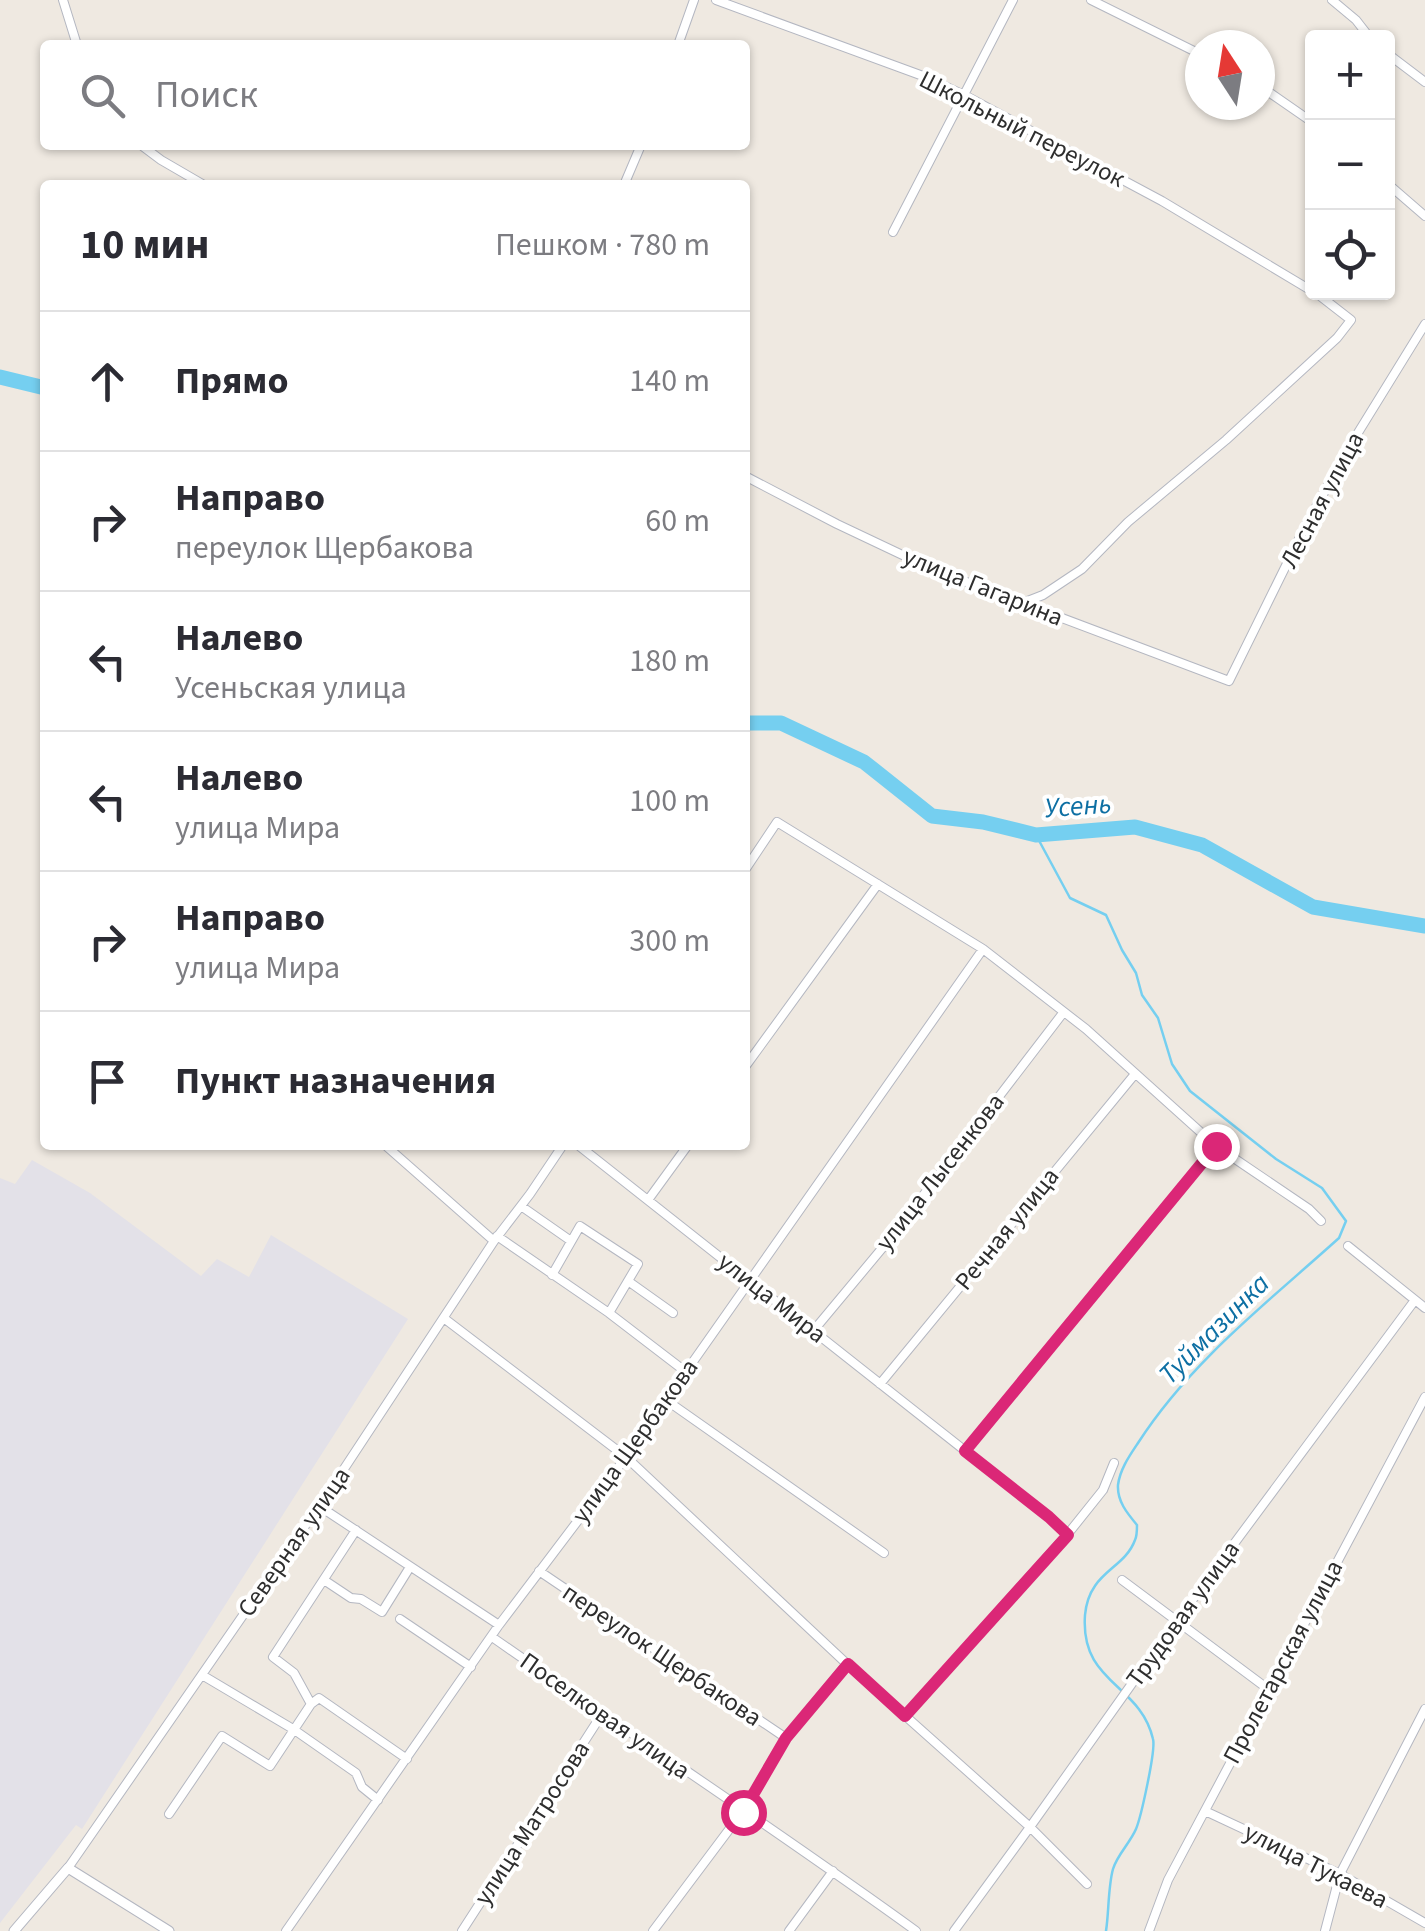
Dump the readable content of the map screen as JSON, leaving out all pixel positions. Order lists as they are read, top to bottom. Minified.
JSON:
{"streets":{"street":["Школьный переулок","Лесная улица","улица Гагарина","улица Лысенкова","Речная улица","улица Мира","улица Щербакова","Северная улица","Трудовая улица","переулок Щербакова","Пролетарская улица","Поселковая улица","улица Матросова","улица Тукаева"]},"crossings":[["Школьный переулок","улица Гагарина"],["Лесная улица","улица Гагарина"],["улица Лысенкова","улица Мира"],["Речная улица","улица Мира"],["улица Мира","улица Щербакова"],["улица Щербакова","переулок Щербакова"],["улица Щербакова","Поселковая улица"],["Пролетарская улица","улица Тукаева"],["Поселковая улица","улица Матросова"]],"water":["Усень","Туймазинка"],"north":"top","page":{"map_buttons":["+","−"],"search":"Поиск","heading":["10 мин","Пешком · 780 m"],"list":[["Прямо","140 m"],["Направо","переулок Щербакова","60 m"],["Налево","Усеньская улица","180 m"],["Налево","улица Мира","100 m"],["Направо","улица Мира","300 m"],"Пункт назначения"]}}
